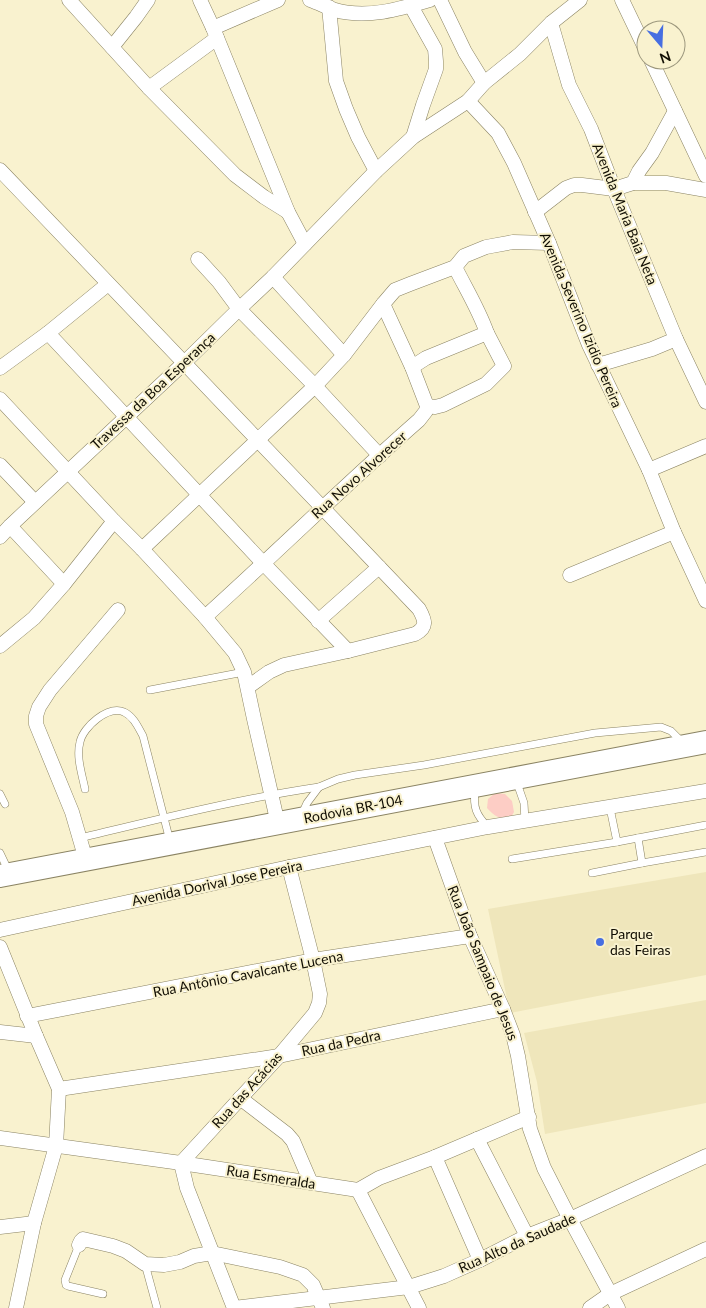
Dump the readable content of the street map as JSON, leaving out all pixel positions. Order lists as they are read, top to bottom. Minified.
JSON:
{"streets":{"highway":["Rodovia BR-104"],"street":["Avenida Maria Baia Neta","Avenida Severino Izidio Pereira","Travessa da Boa Esperança","Rua Novo Alvorecer","Avenida Dorival Jose Pereira","Rua João Sampaio de Jesus","Rua Antônio Cavalcante Lucena","Rua da Pedra","Rua das Acácias","Rua Esmeralda","Rua Alto da Saudade"]},"crossings":[["Avenida Maria Baia Neta","Travessa da Boa Esperança"],["Avenida Severino Izidio Pereira","Travessa da Boa Esperança"],["Rodovia BR-104","Avenida Dorival Jose Pereira"],["Avenida Dorival Jose Pereira","Rua João Sampaio de Jesus"],["Avenida Dorival Jose Pereira","Rua das Acácias"],["Rua João Sampaio de Jesus","Rua Antônio Cavalcante Lucena"],["Rua João Sampaio de Jesus","Rua da Pedra"],["Rua João Sampaio de Jesus","Rua Alto da Saudade"],["Rua Antônio Cavalcante Lucena","Rua das Acácias"],["Rua da Pedra","Rua das Acácias"],["Rua das Acácias","Rua Esmeralda"]],"places":["Parque das Feiras"],"north":"bottom"}
